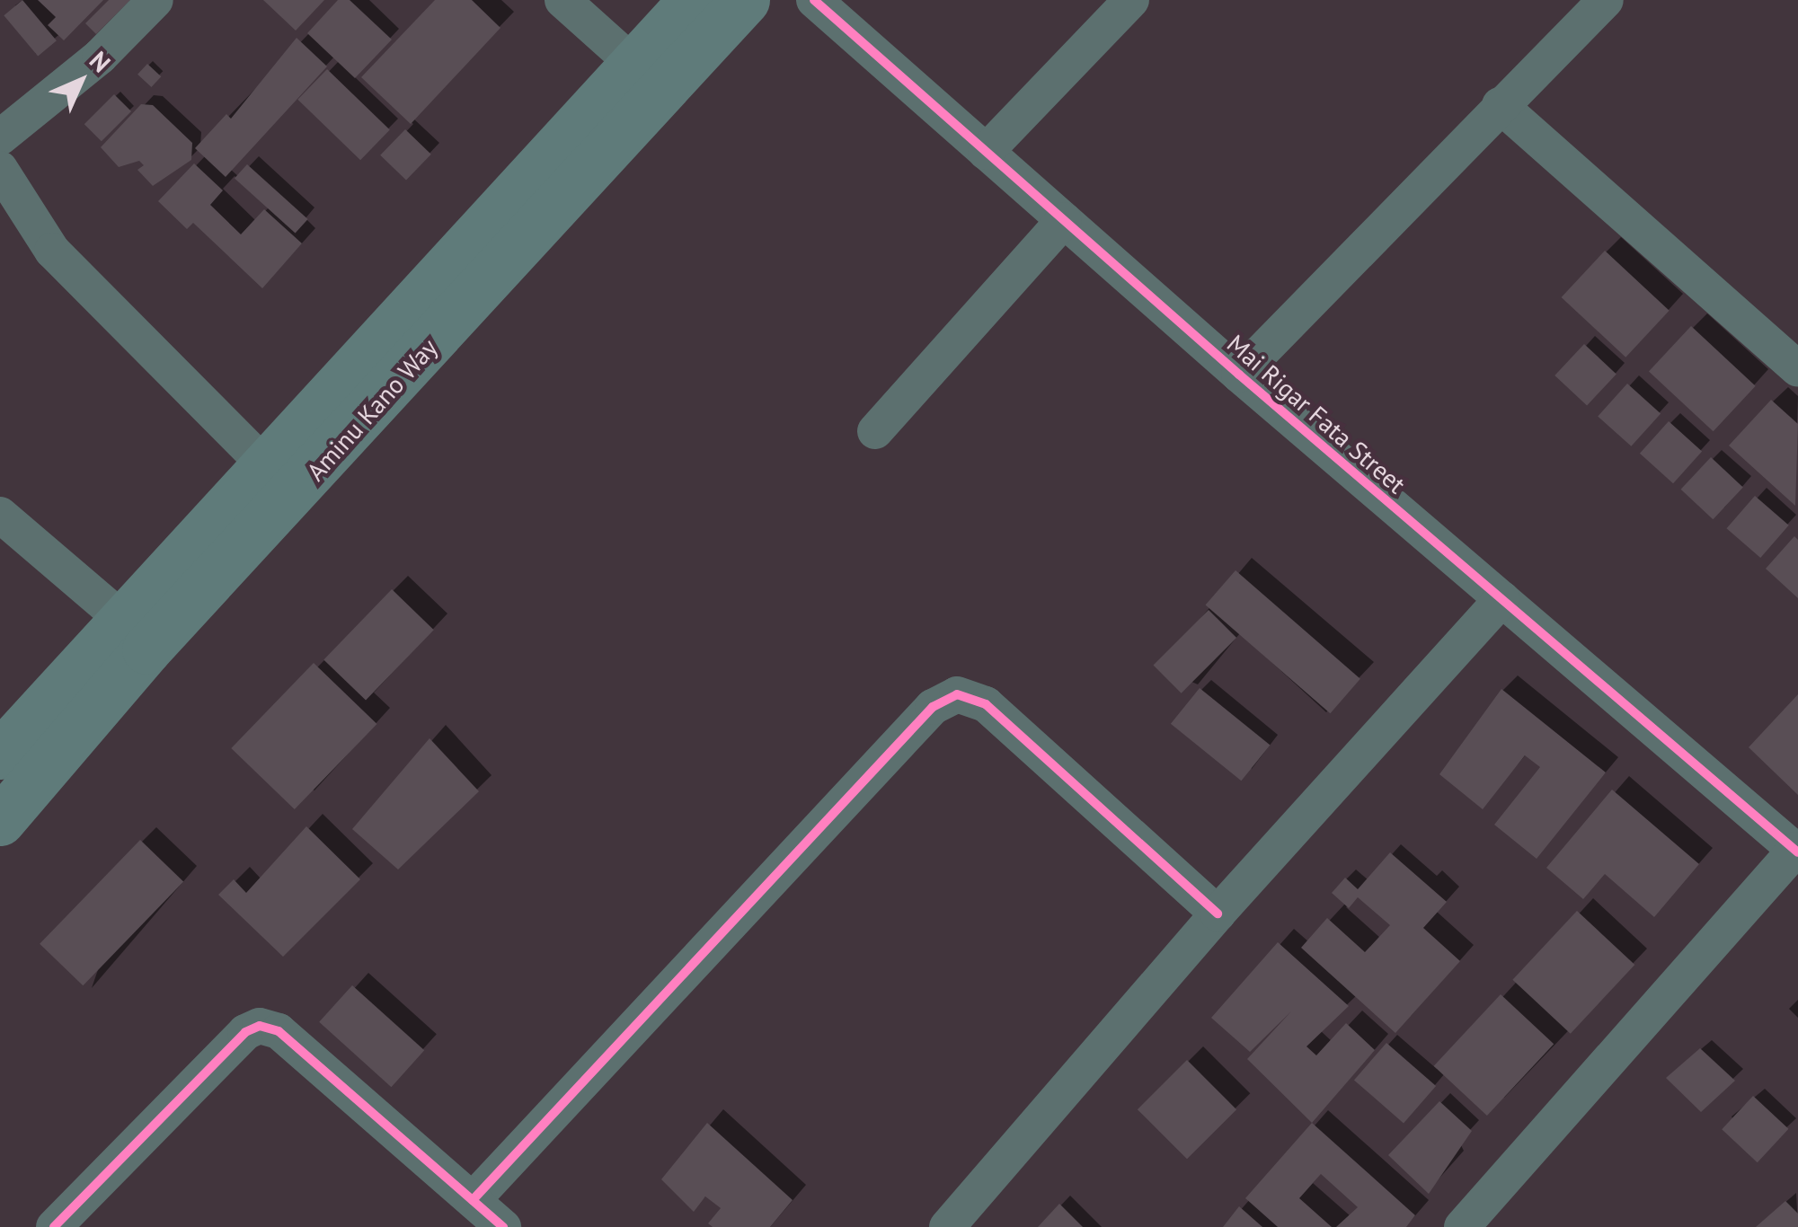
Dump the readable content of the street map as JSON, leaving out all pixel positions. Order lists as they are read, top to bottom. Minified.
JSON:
{"streets":{"main road":["Aminu Kano Way"],"street":["Mai Rigar Fata Street"]},"north":"top right"}
